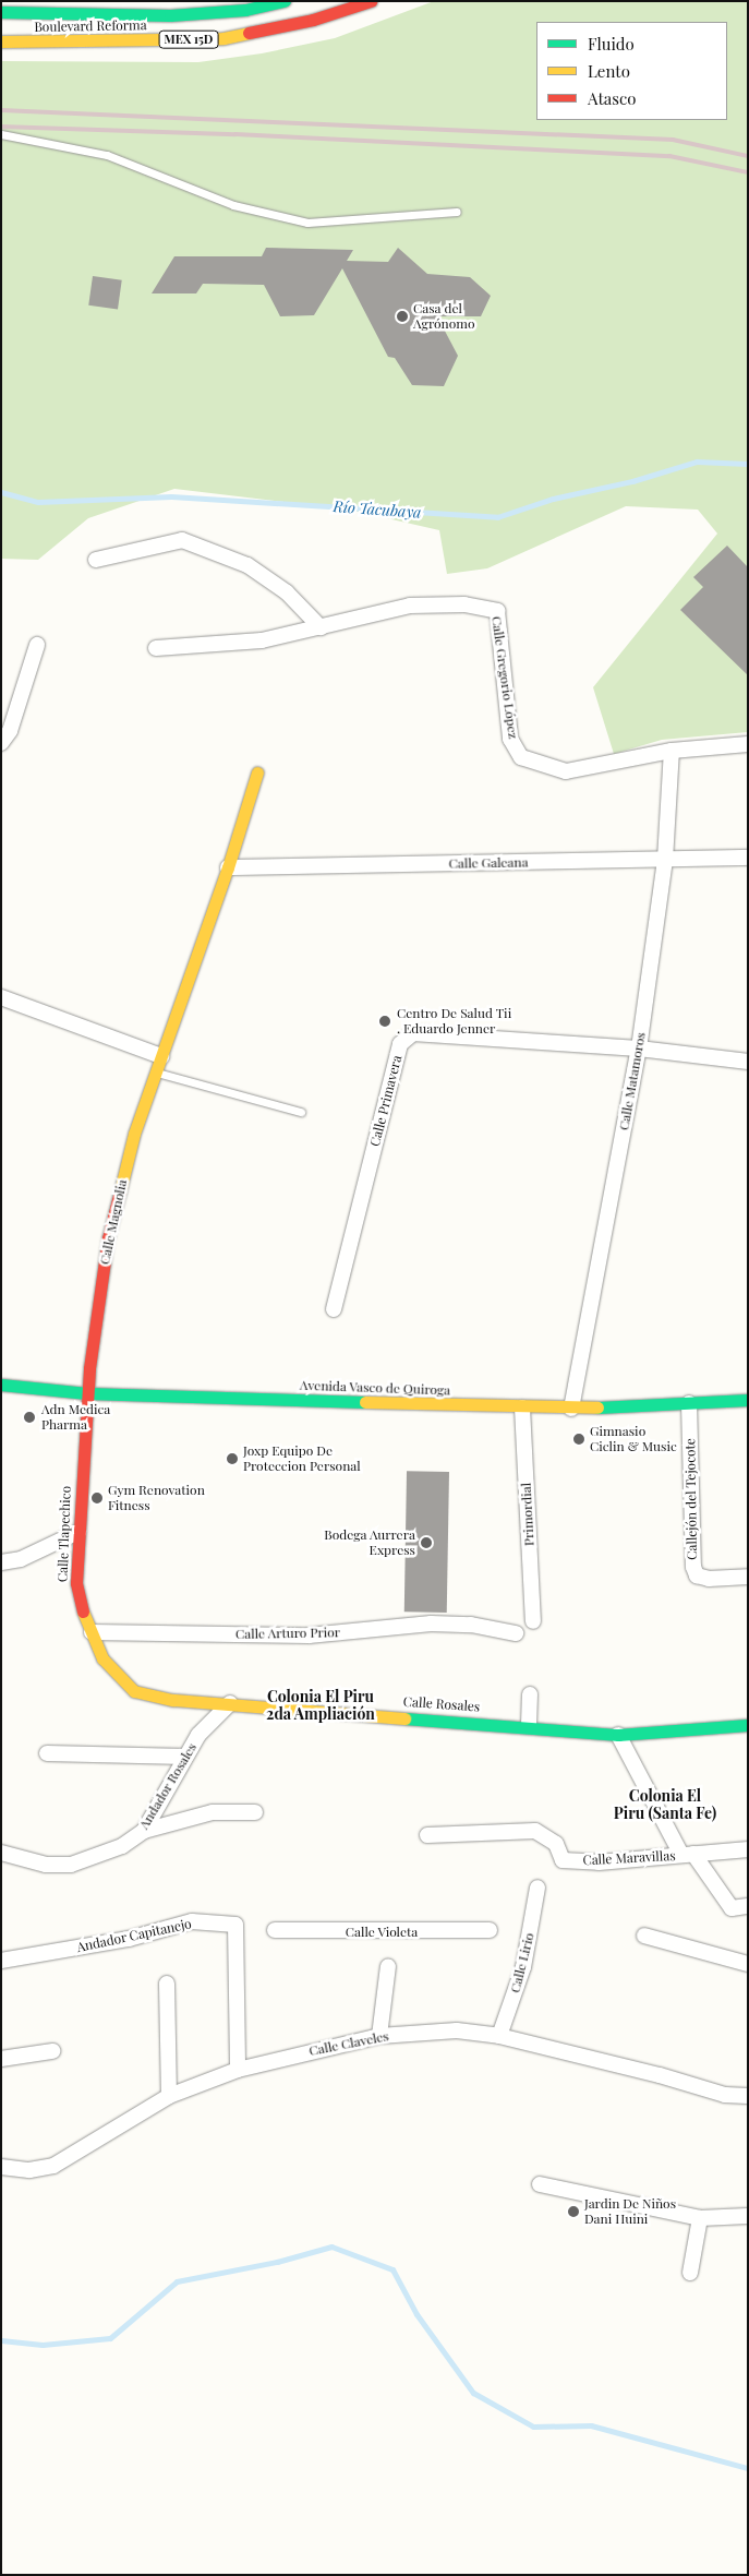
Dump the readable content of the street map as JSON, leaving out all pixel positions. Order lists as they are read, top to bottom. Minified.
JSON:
{"streets":{"main road":["Boulevard Reforma","MEX 15D","Calle Magnolia","Avenida Vasco de Quiroga","Calle Tlapechico","Calle Rosales"],"street":["Calle Gregorio López","Calle Galeana","Calle Matamoros","Calle Primavera","Callejón del Tejocote","Primordial","Calle Arturo Prior","Andador Rosales","Calle Maravillas","Calle Violeta","Andador Capitanejo","Calle Lirio","Calle Claveles"]},"crossings":[["Calle Gregorio López","Calle Matamoros"],["Calle Galeana","Calle Matamoros"],["Calle Galeana","Calle Magnolia"],["Calle Matamoros","Calle Primavera"],["Calle Matamoros","Avenida Vasco de Quiroga"],["Calle Magnolia","Avenida Vasco de Quiroga"],["Calle Magnolia","Calle Tlapechico"],["Avenida Vasco de Quiroga","Callejón del Tejocote"],["Avenida Vasco de Quiroga","Primordial"],["Avenida Vasco de Quiroga","Calle Tlapechico"],["Calle Tlapechico","Calle Arturo Prior"],["Calle Tlapechico","Calle Rosales"],["Calle Rosales","Andador Rosales"],["Andador Capitanejo","Calle Claveles"],["Calle Lirio","Calle Claveles"]],"districts":["Colonia El Piru 2da Ampliación","Colonia El Piru (Santa Fe)"],"water":["Río Tacubaya"],"places":["Casa del Agrónomo","Centro De Salud Tii . Eduardo Jenner","Adn Medica Pharma","Gimnasio Ciclin & Music","Joxp Equipo De Proteccion Personal","Gym Renovation Fitness","Bodega Aurrera Express","Jardin De Niños Dani Huini"],"legend":["Fluido","Lento","Atasco"]}
